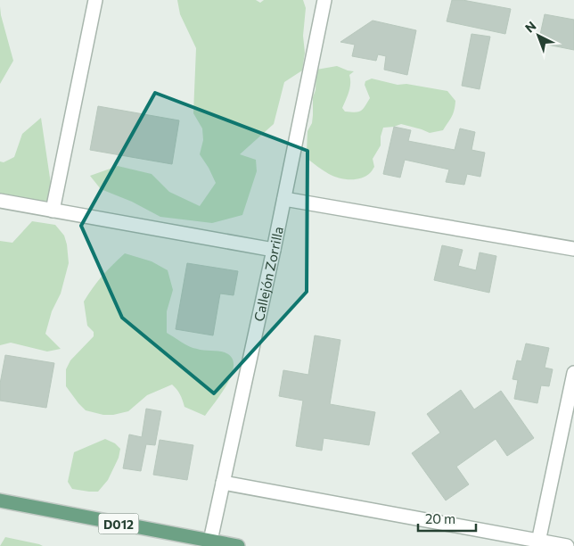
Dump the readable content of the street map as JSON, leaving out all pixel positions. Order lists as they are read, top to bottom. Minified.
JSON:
{"streets":{"main road":["D012"],"street":["Callejón Zorrilla"]},"crossings":[["Callejón Zorrilla","D012"]],"scale_bar":"20 m","north":"top left"}
